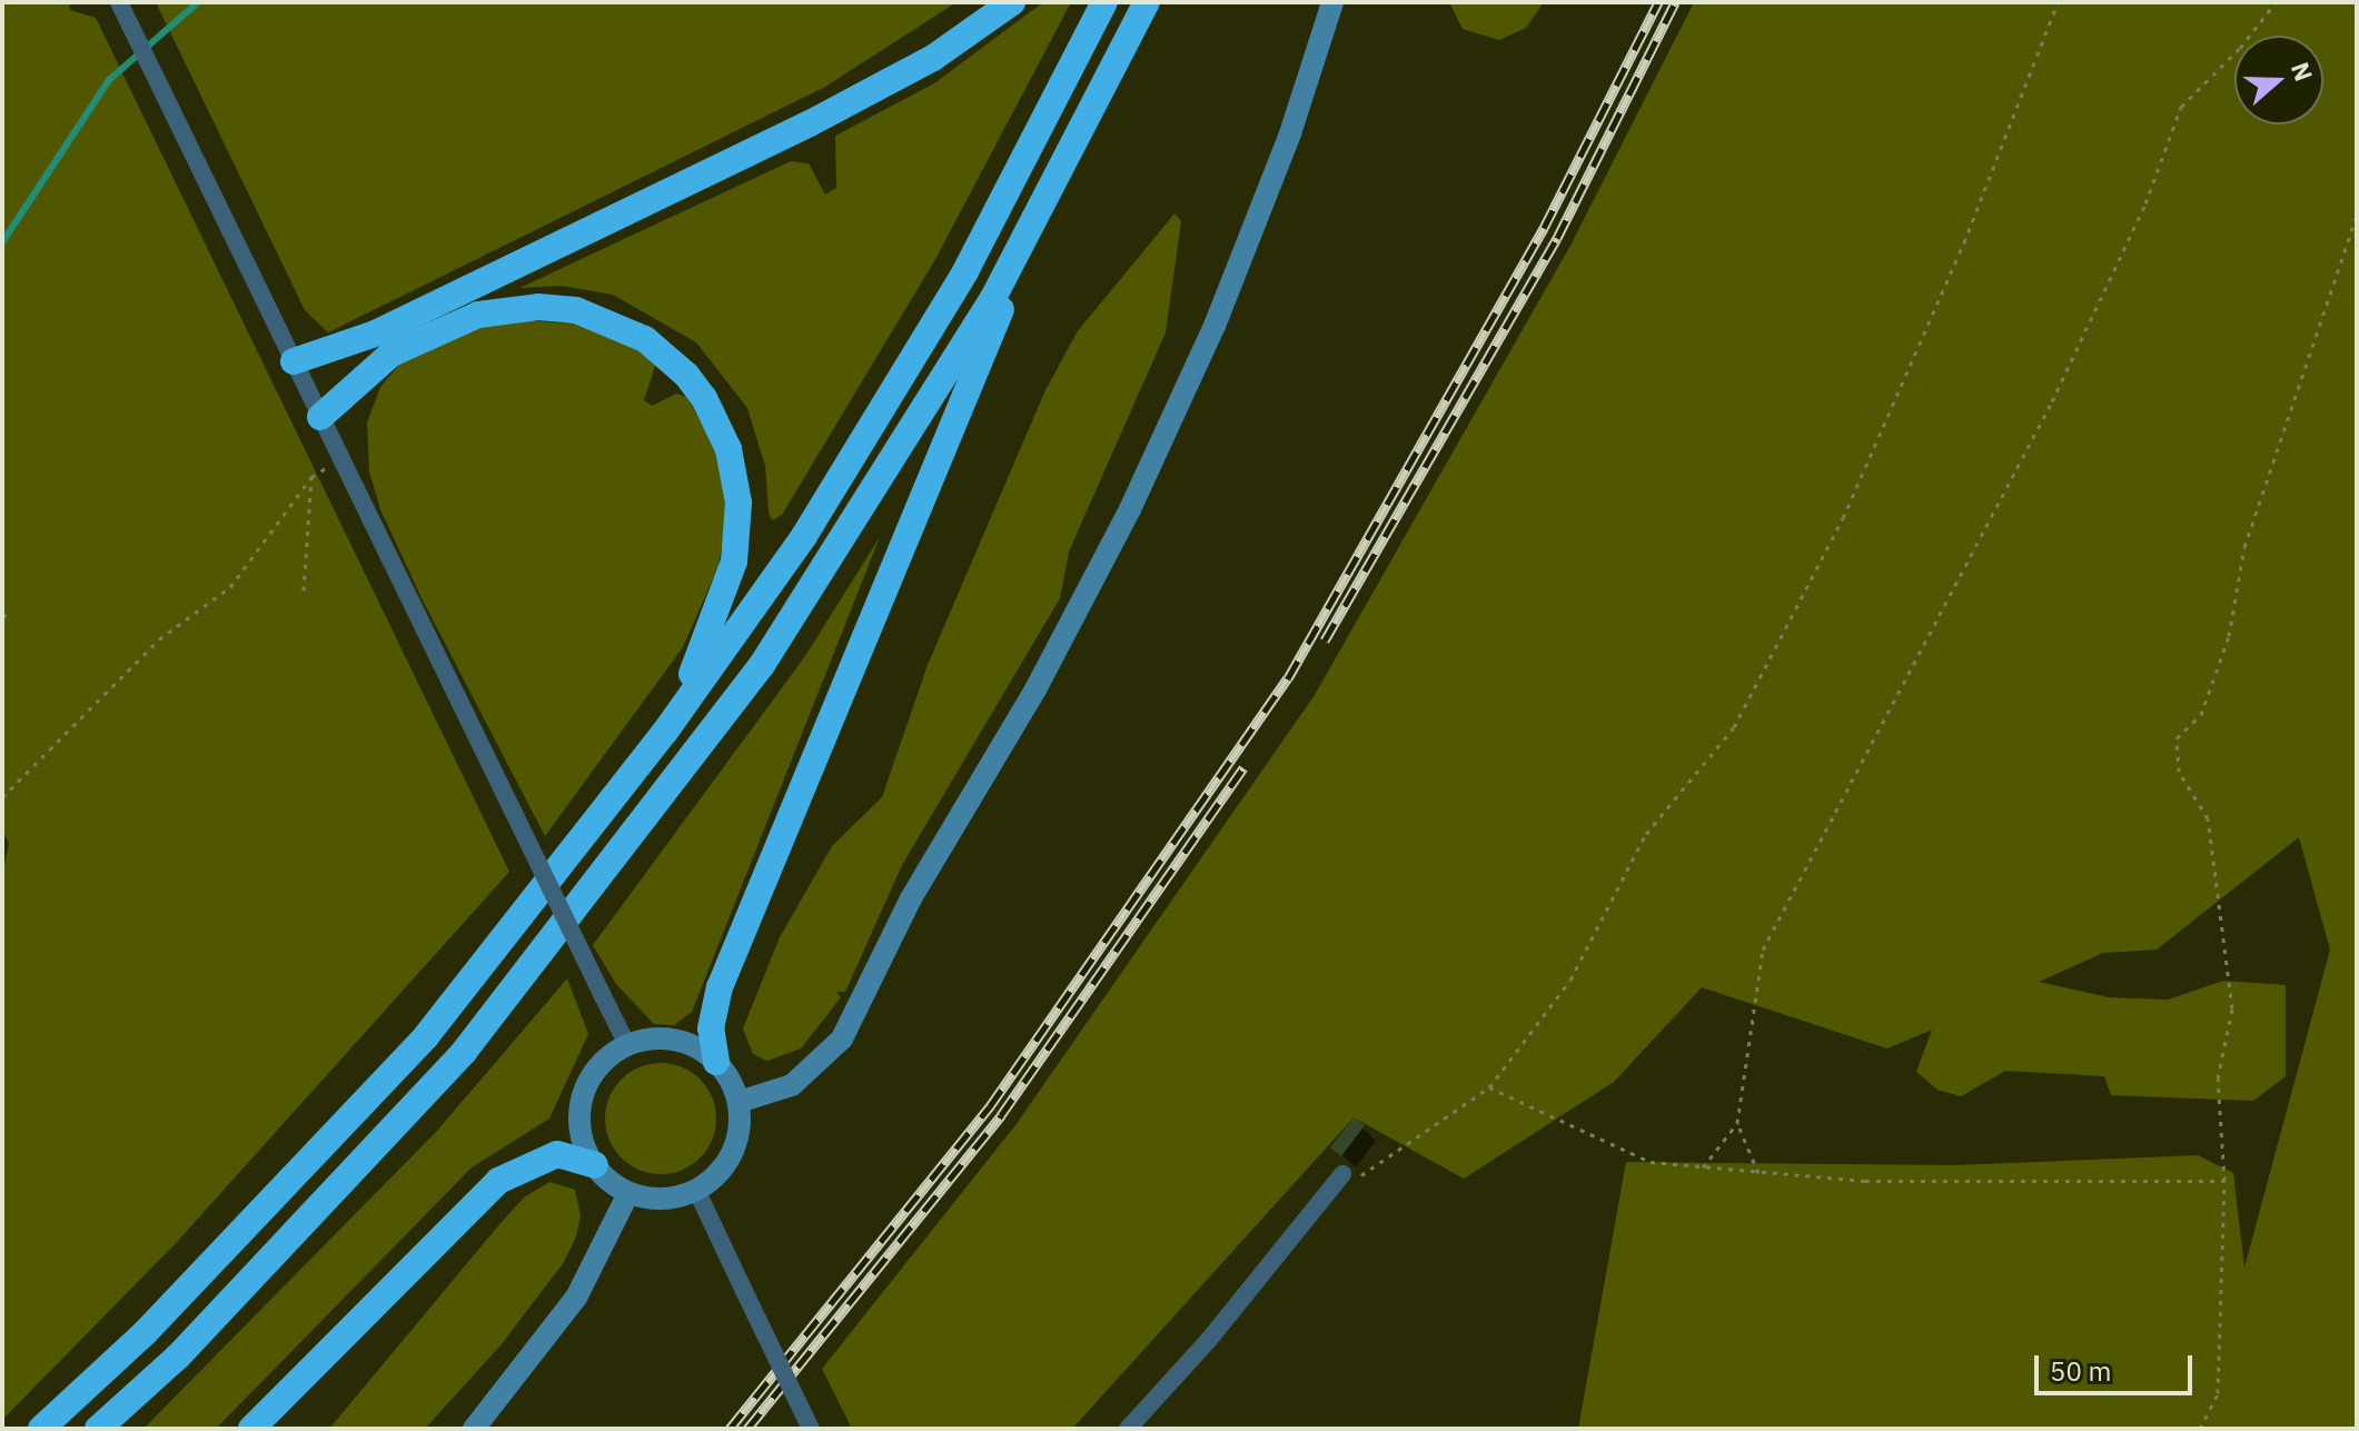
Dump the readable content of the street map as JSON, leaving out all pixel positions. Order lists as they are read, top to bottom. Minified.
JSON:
{"scale_bar":"50 m","north":"right"}
